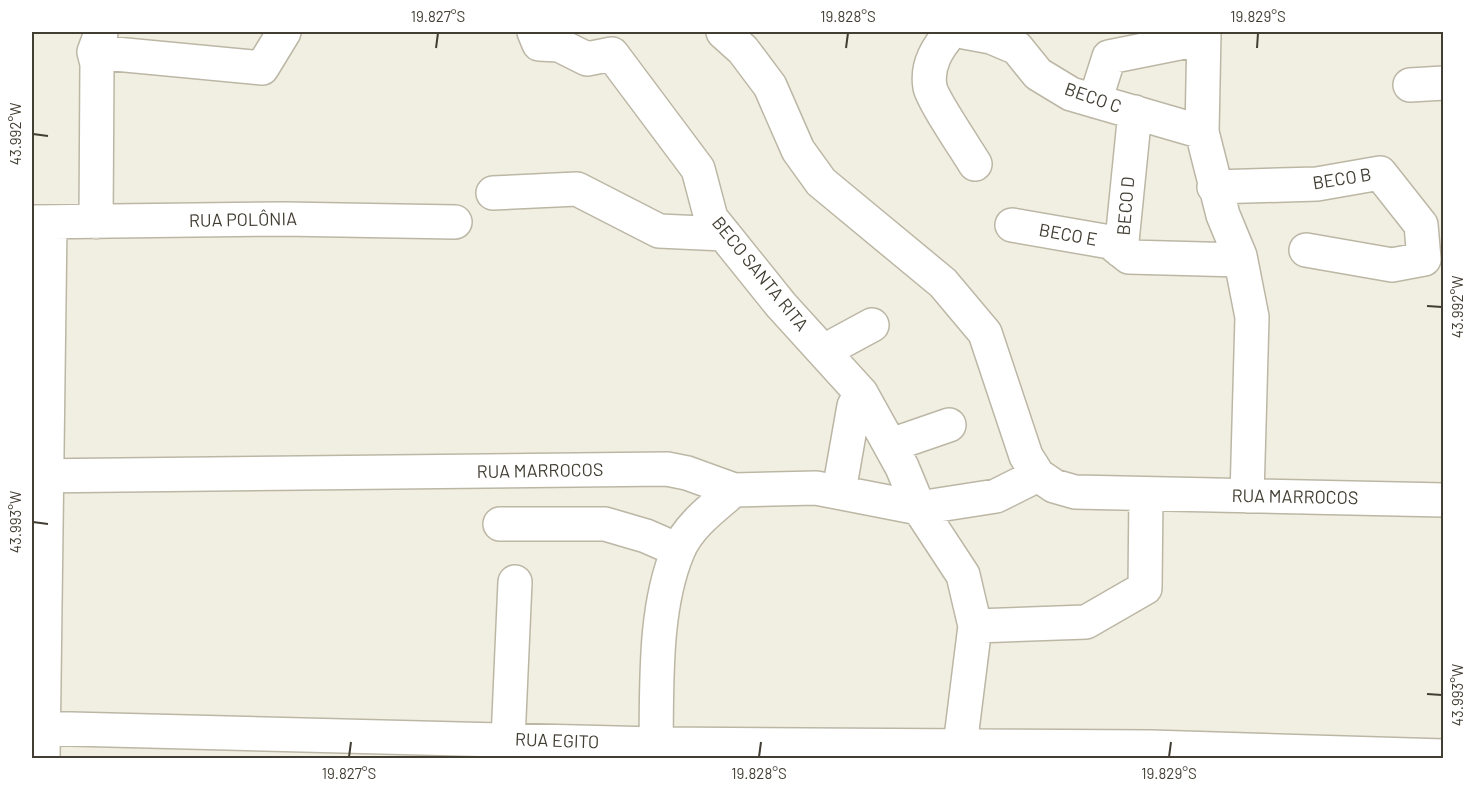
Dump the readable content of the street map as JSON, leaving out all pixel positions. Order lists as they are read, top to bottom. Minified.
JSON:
{"streets":{"street":["BECO C","BECO B","BECO D","RUA POLÔNIA","BECO E","BECO SANTA RITA","RUA MARROCOS","RUA EGITO"]},"crossings":[["BECO C","BECO D"],["BECO D","BECO E"],["BECO SANTA RITA","RUA MARROCOS"]],"coordinates":["19.827°S","19.828°S","19.829°S","43.992°W","43.993°W"]}
